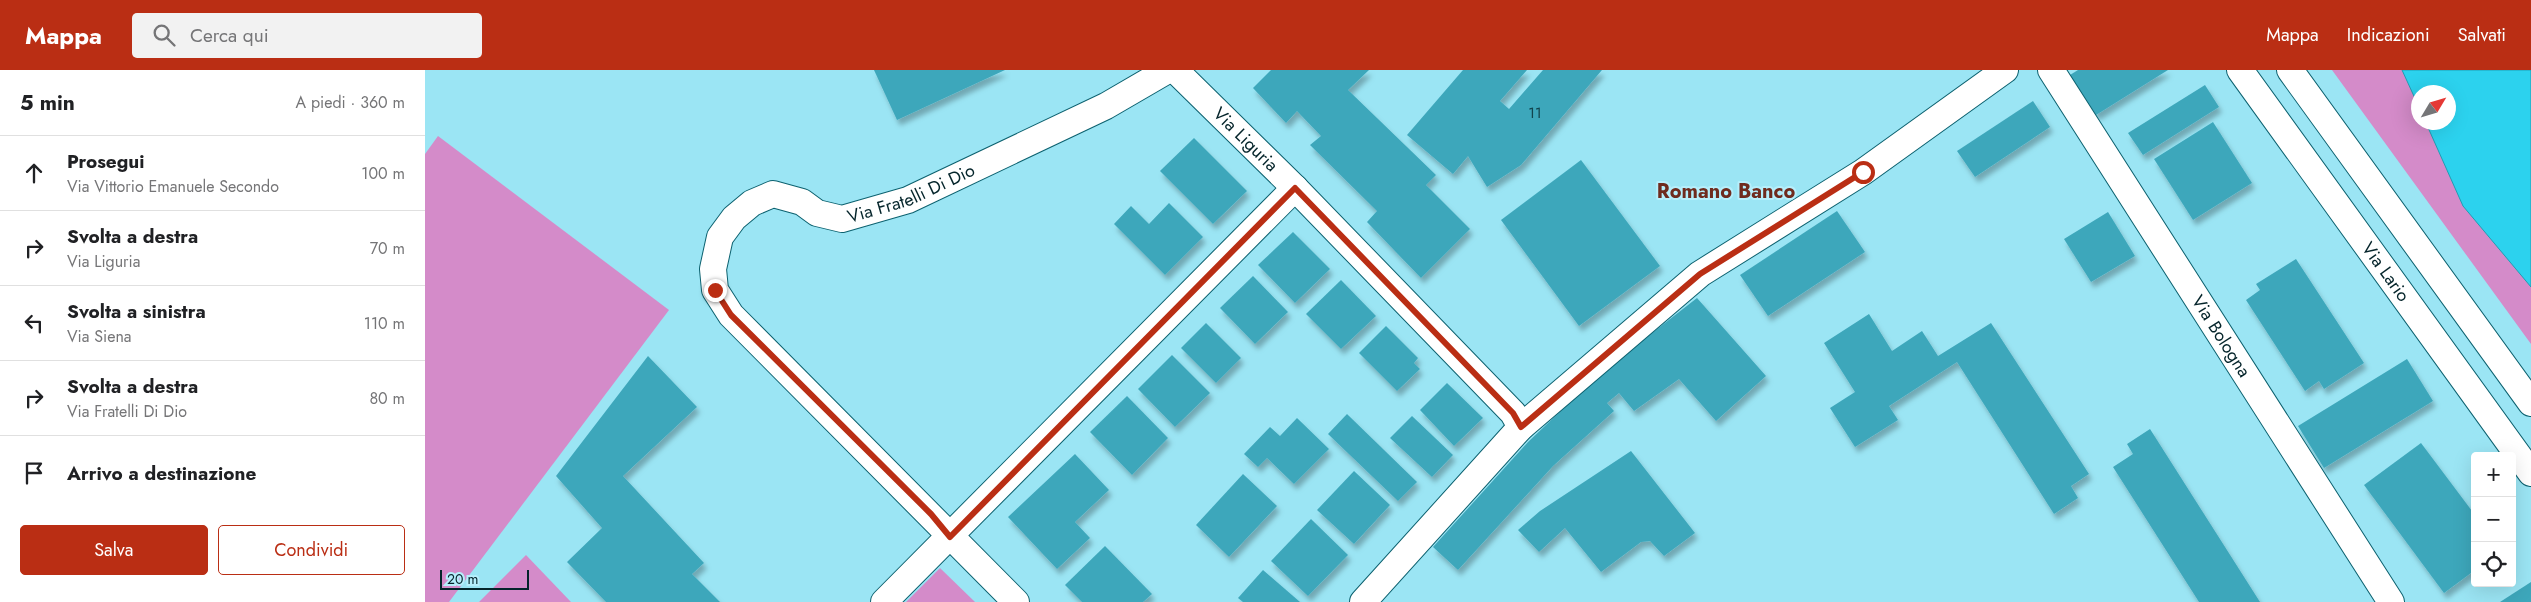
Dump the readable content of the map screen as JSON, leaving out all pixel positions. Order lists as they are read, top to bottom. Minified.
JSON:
{"streets":{"street":["Via Liguria","Via Fratelli Di Dio","Via Lario","Via Bologna"]},"districts":["Romano Banco"],"house_numbers":["11"],"scale_bar":"20 m","north":"top right","page":{"header":"Mappa","search":"Cerca qui","nav":["Mappa","Indicazioni","Salvati"],"heading":["5 min","A piedi · 360 m"],"list":[["Prosegui","Via Vittorio Emanuele Secondo","100 m"],["Svolta a destra","Via Liguria","70 m"],["Svolta a sinistra","Via Siena","110 m"],["Svolta a destra","Via Fratelli Di Dio","80 m"],"Arrivo a destinazione"],"map_buttons":["+","−"],"buttons":["Salva","Condividi"],"scale":"20 m"}}
